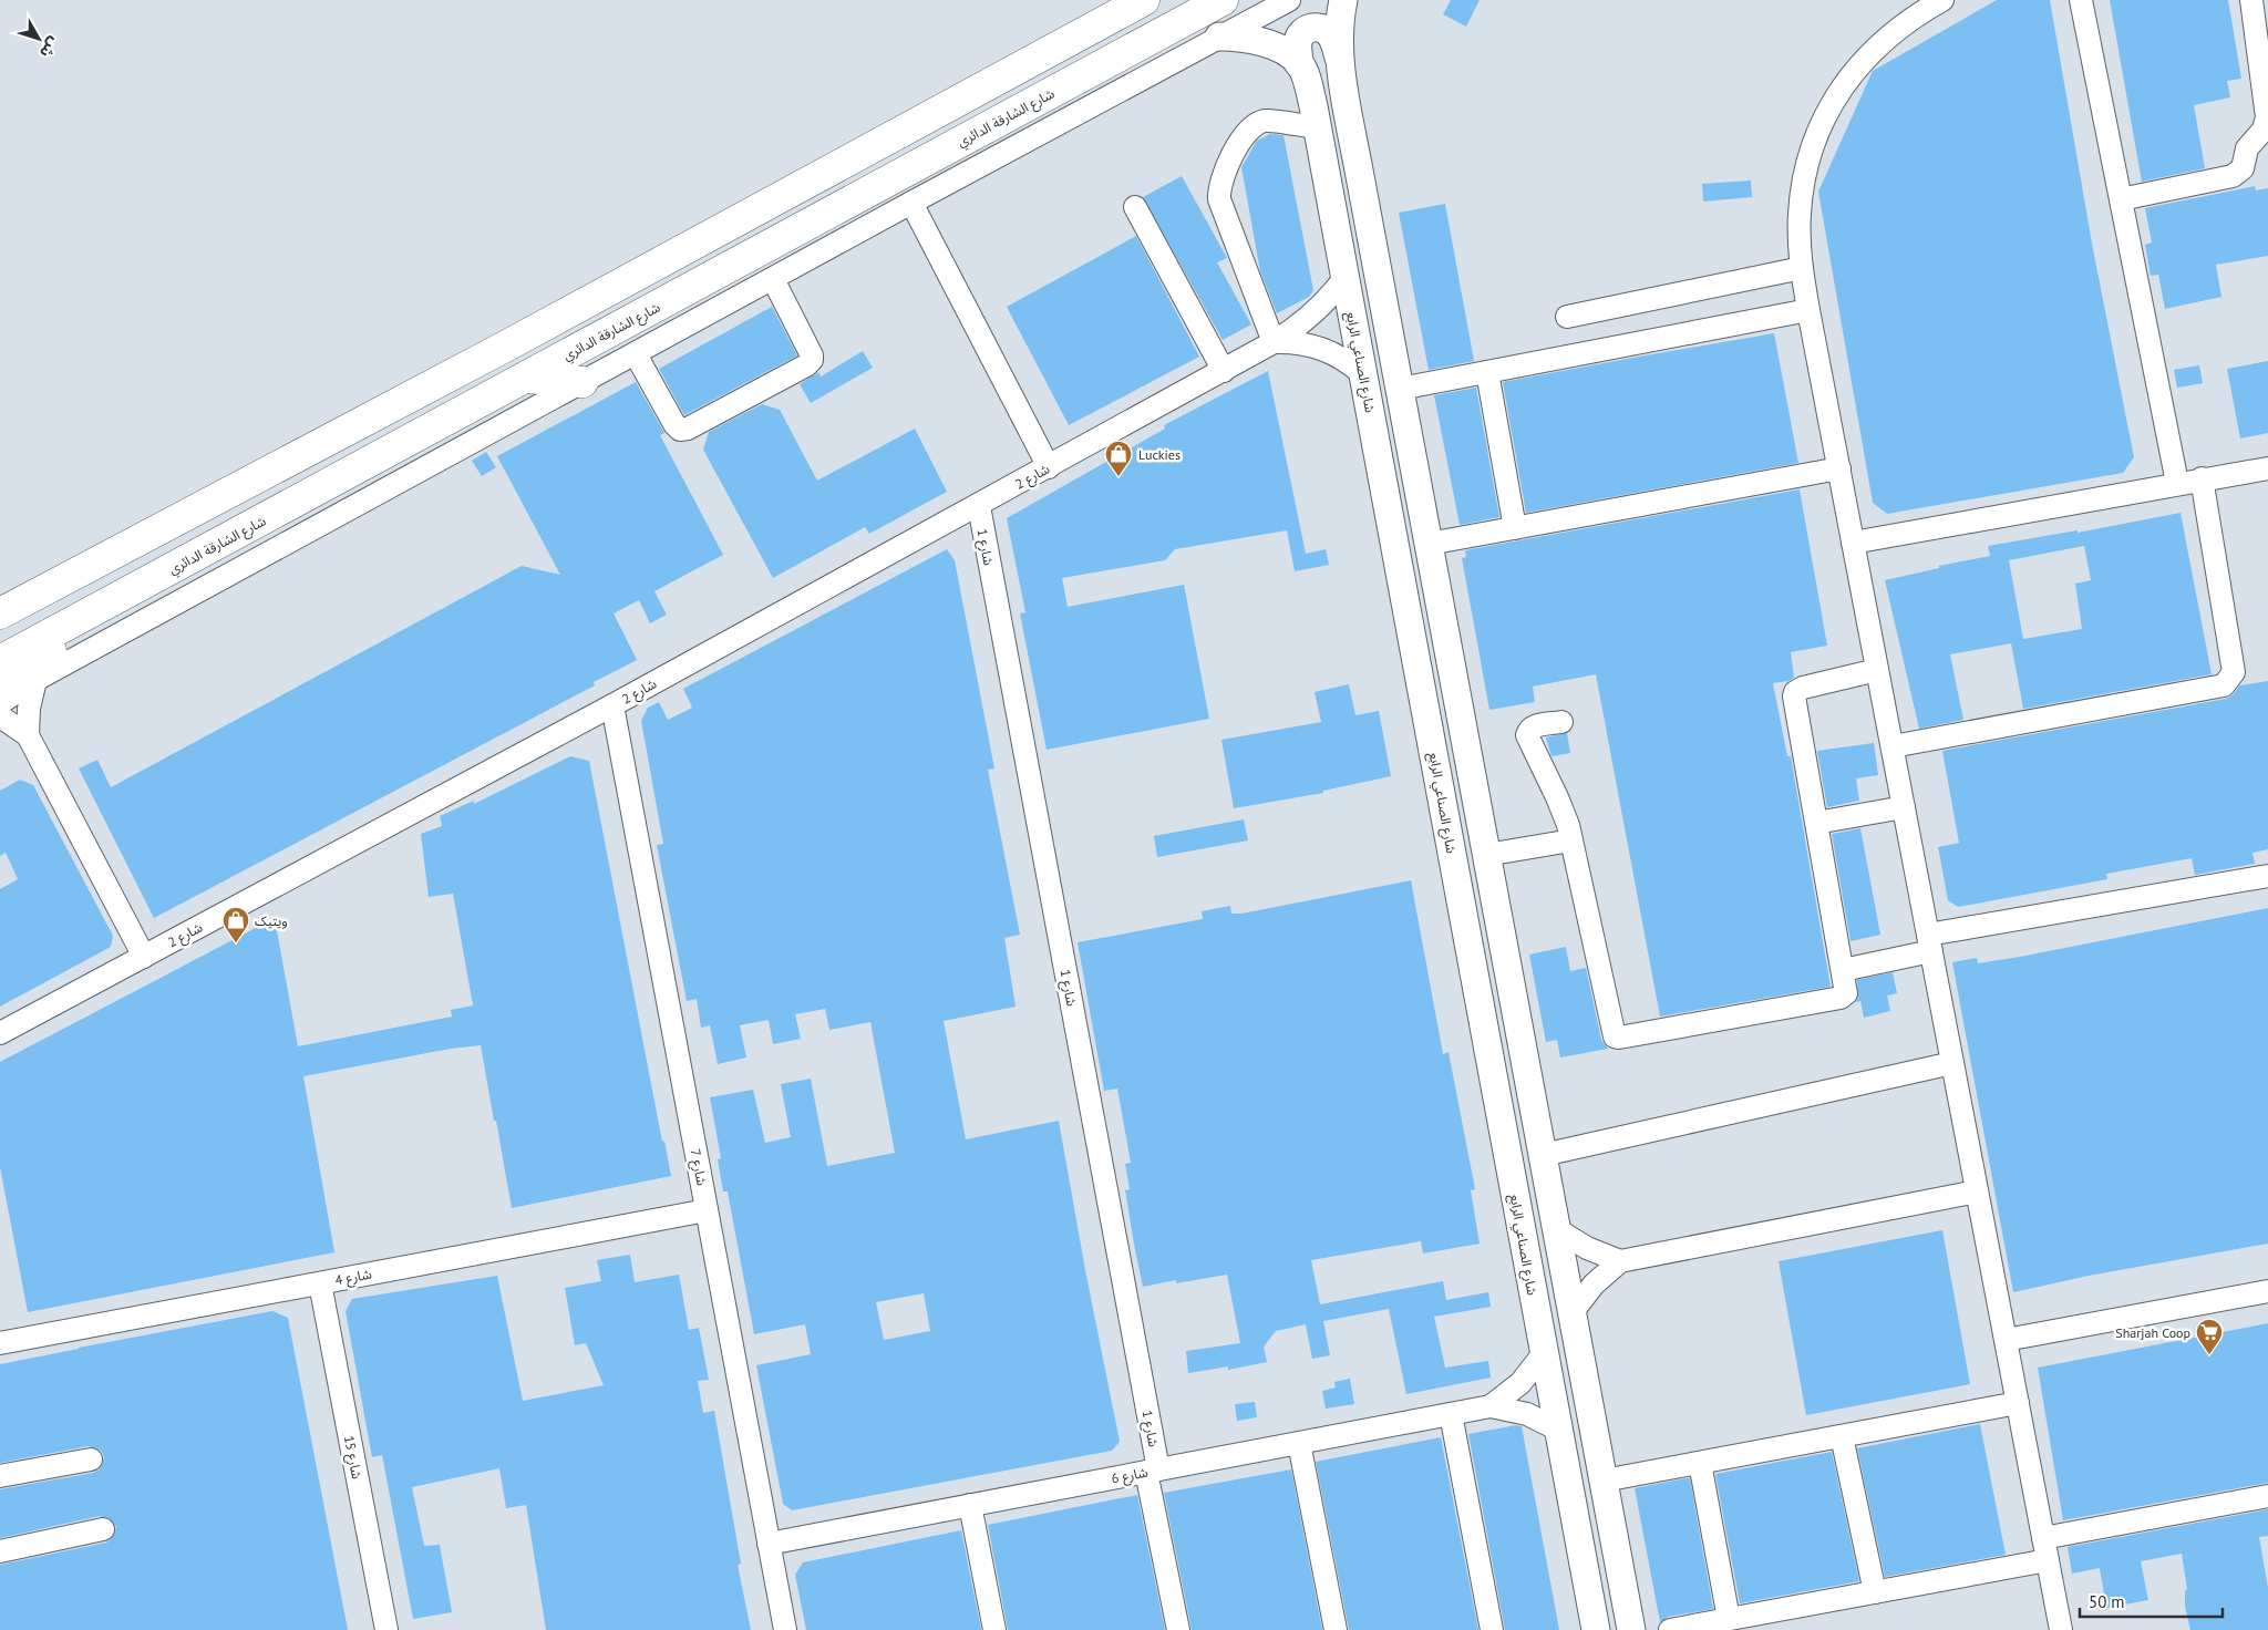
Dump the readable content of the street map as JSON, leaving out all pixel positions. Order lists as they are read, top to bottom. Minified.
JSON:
{"streets":{"highway":["شارع الشارقة الدائري"],"main road":["شارع الصناعي الرابع"],"street":["شارع 2","شارع 1","شارع 7","شارع 4","شارع 15","شارع 6"]},"crossings":[["شارع الصناعي الرابع","شارع 2"],["شارع الصناعي الرابع","شارع 6"],["شارع 2","شارع 1"],["شارع 2","شارع 7"],["شارع 1","شارع 6"],["شارع 7","شارع 4"],["شارع 7","شارع 6"],["شارع 4","شارع 15"]],"places":{"shop":["Luckies","ویتیک"],"supermarket":["Sharjah Coop"]},"scale_bar":"50 m","north":"bottom right"}
